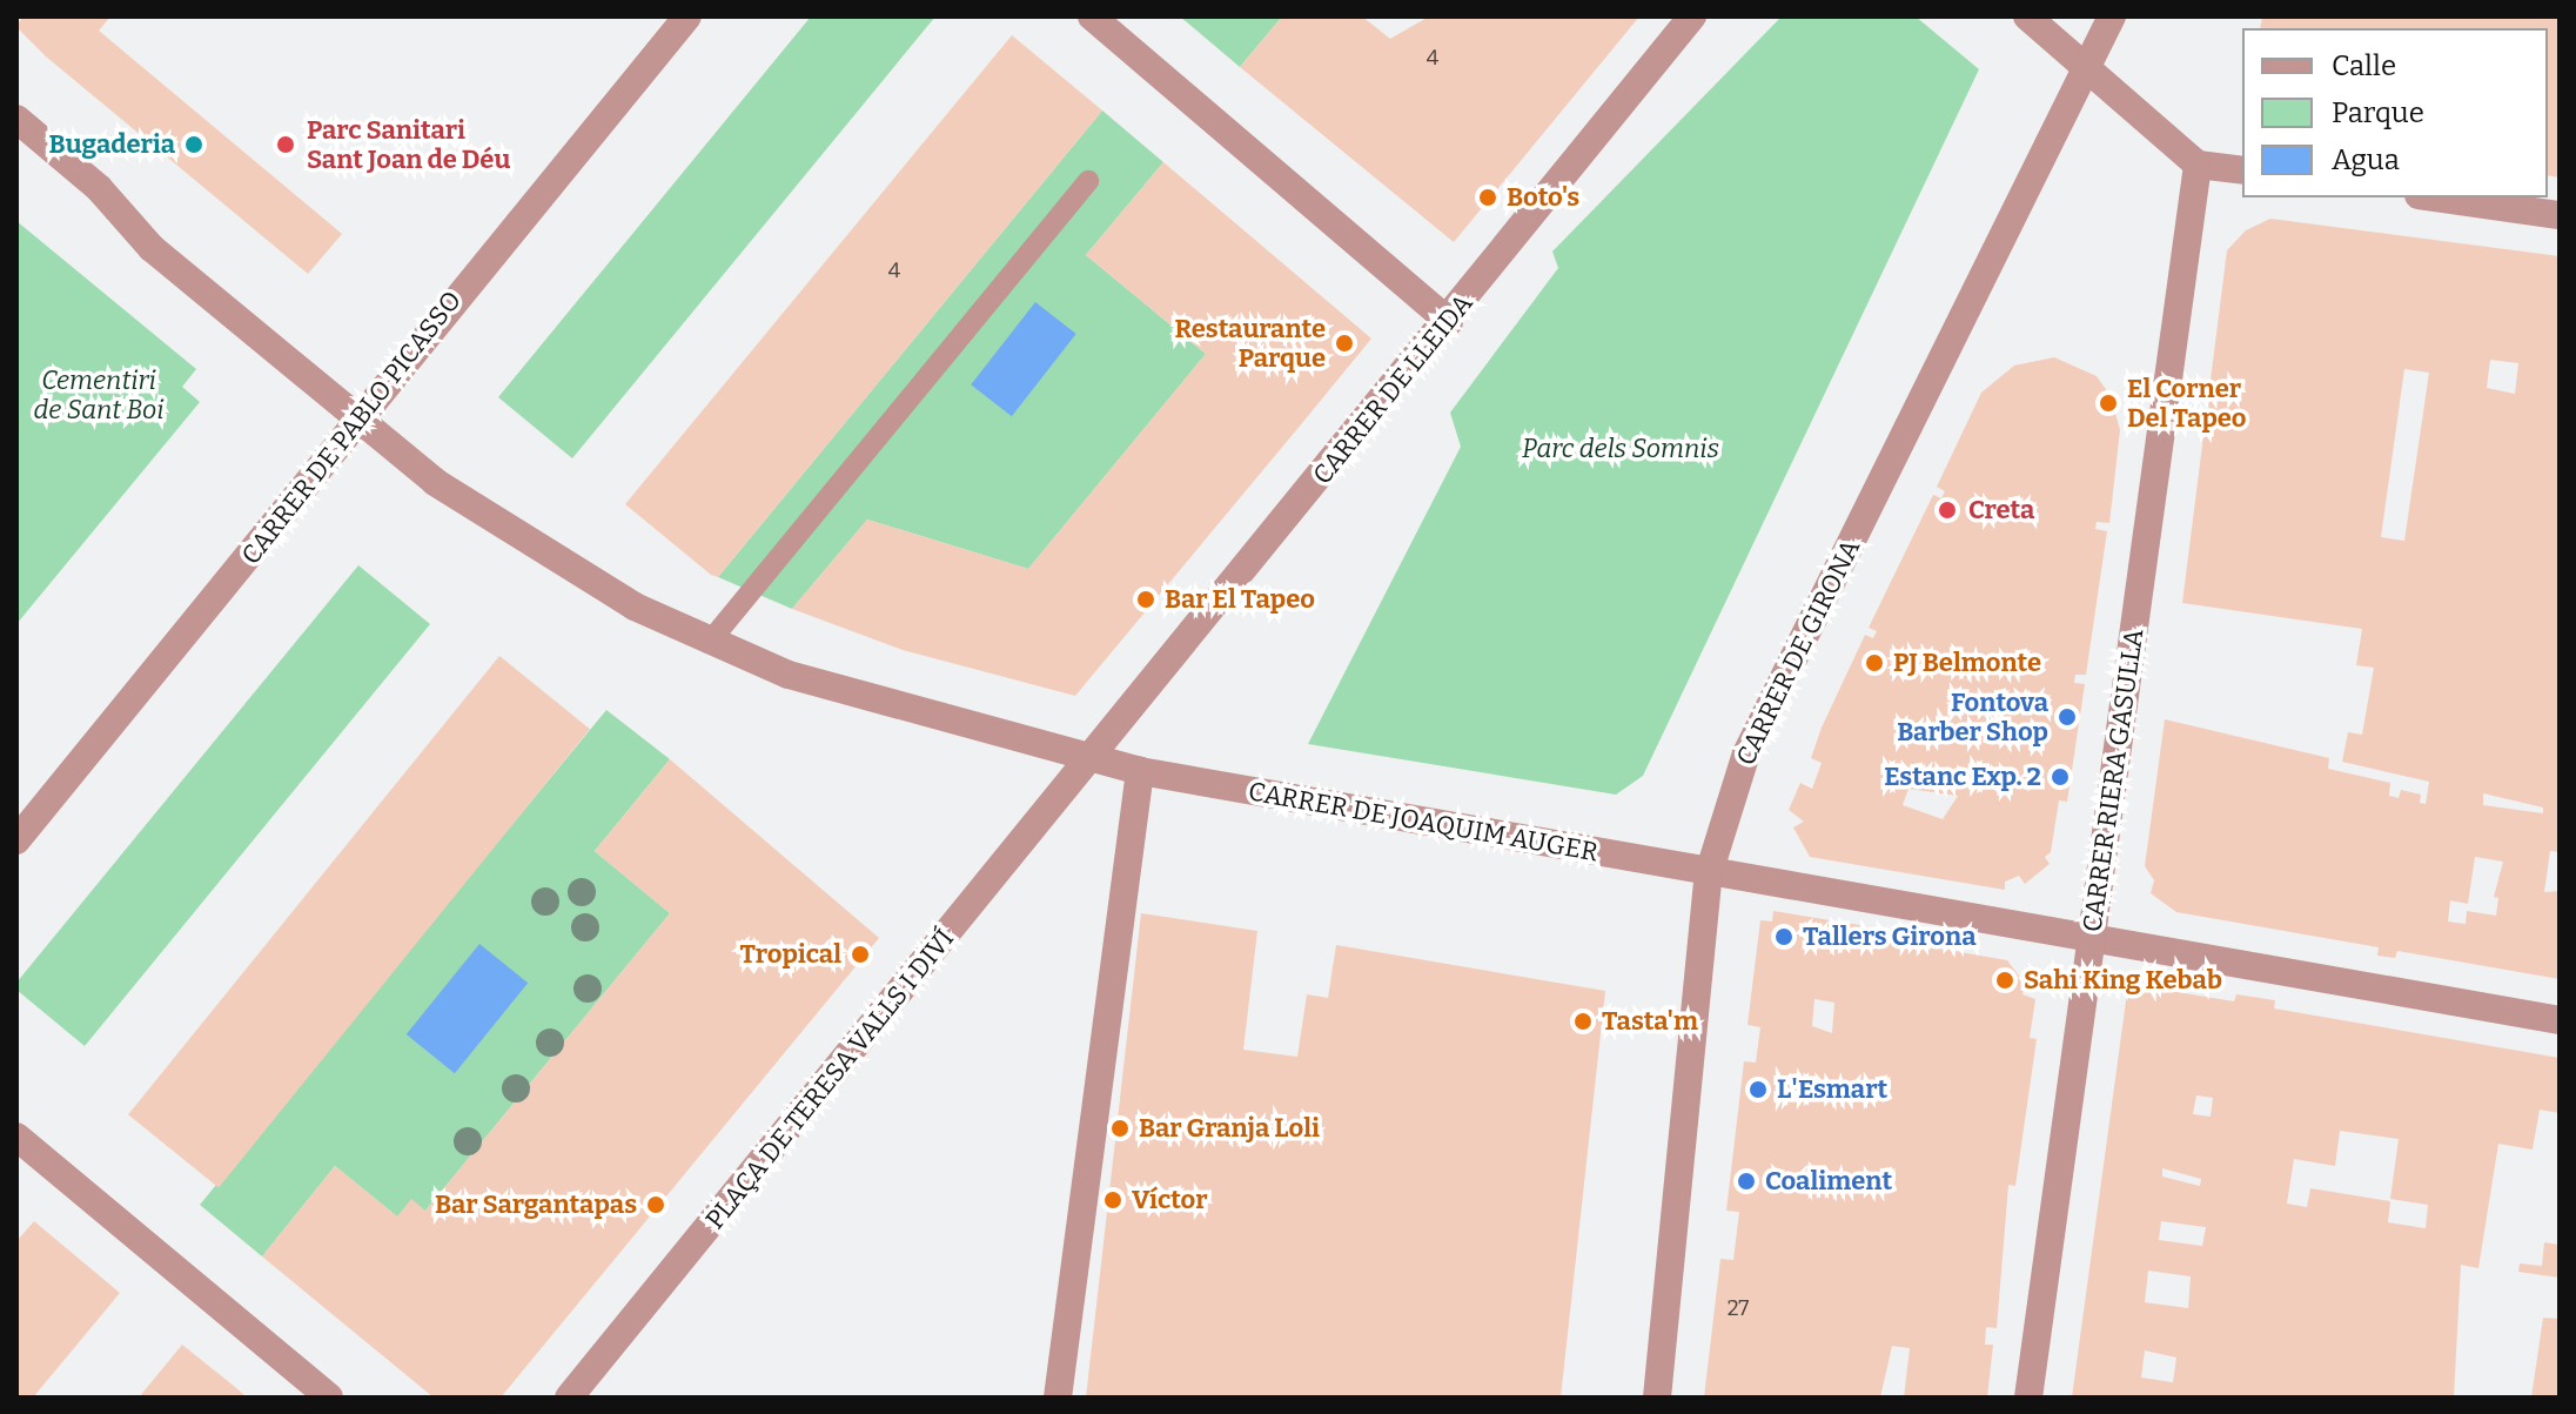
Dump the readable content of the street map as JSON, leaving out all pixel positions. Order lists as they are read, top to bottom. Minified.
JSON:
{"streets":{"street":["CARRER DE LLEIDA","CARRER DE PABLO PICASSO","CARRER DE GIRONA","CARRER RIERA GASULLA","CARRER DE JOAQUIM AUGER","PLAÇA DE TERESA VALLS I DIVÍ"]},"crossings":[["CARRER DE LLEIDA","CARRER DE JOAQUIM AUGER"],["CARRER DE LLEIDA","PLAÇA DE TERESA VALLS I DIVÍ"],["CARRER DE PABLO PICASSO","CARRER DE JOAQUIM AUGER"],["CARRER DE GIRONA","CARRER DE JOAQUIM AUGER"],["CARRER RIERA GASULLA","CARRER DE JOAQUIM AUGER"],["CARRER DE JOAQUIM AUGER","PLAÇA DE TERESA VALLS I DIVÍ"]],"parks":["Cementiri de Sant Boi","Parc dels Somnis"],"places":["Bugaderia","Parc Sanitari Sant Joan de Déu","Boto's","Restaurante Parque","El Corner Del Tapeo","Creta","Bar El Tapeo","PJ Belmonte","Fontova Barber Shop","Estanc Exp. 2","Tallers Girona","Tropical","Sahi King Kebab","Tasta'm","L'Esmart","Bar Granja Loli","Coaliment","Víctor","Bar Sargantapas"],"house_numbers":["4","4","27"],"legend":["Calle","Parque","Agua"]}
